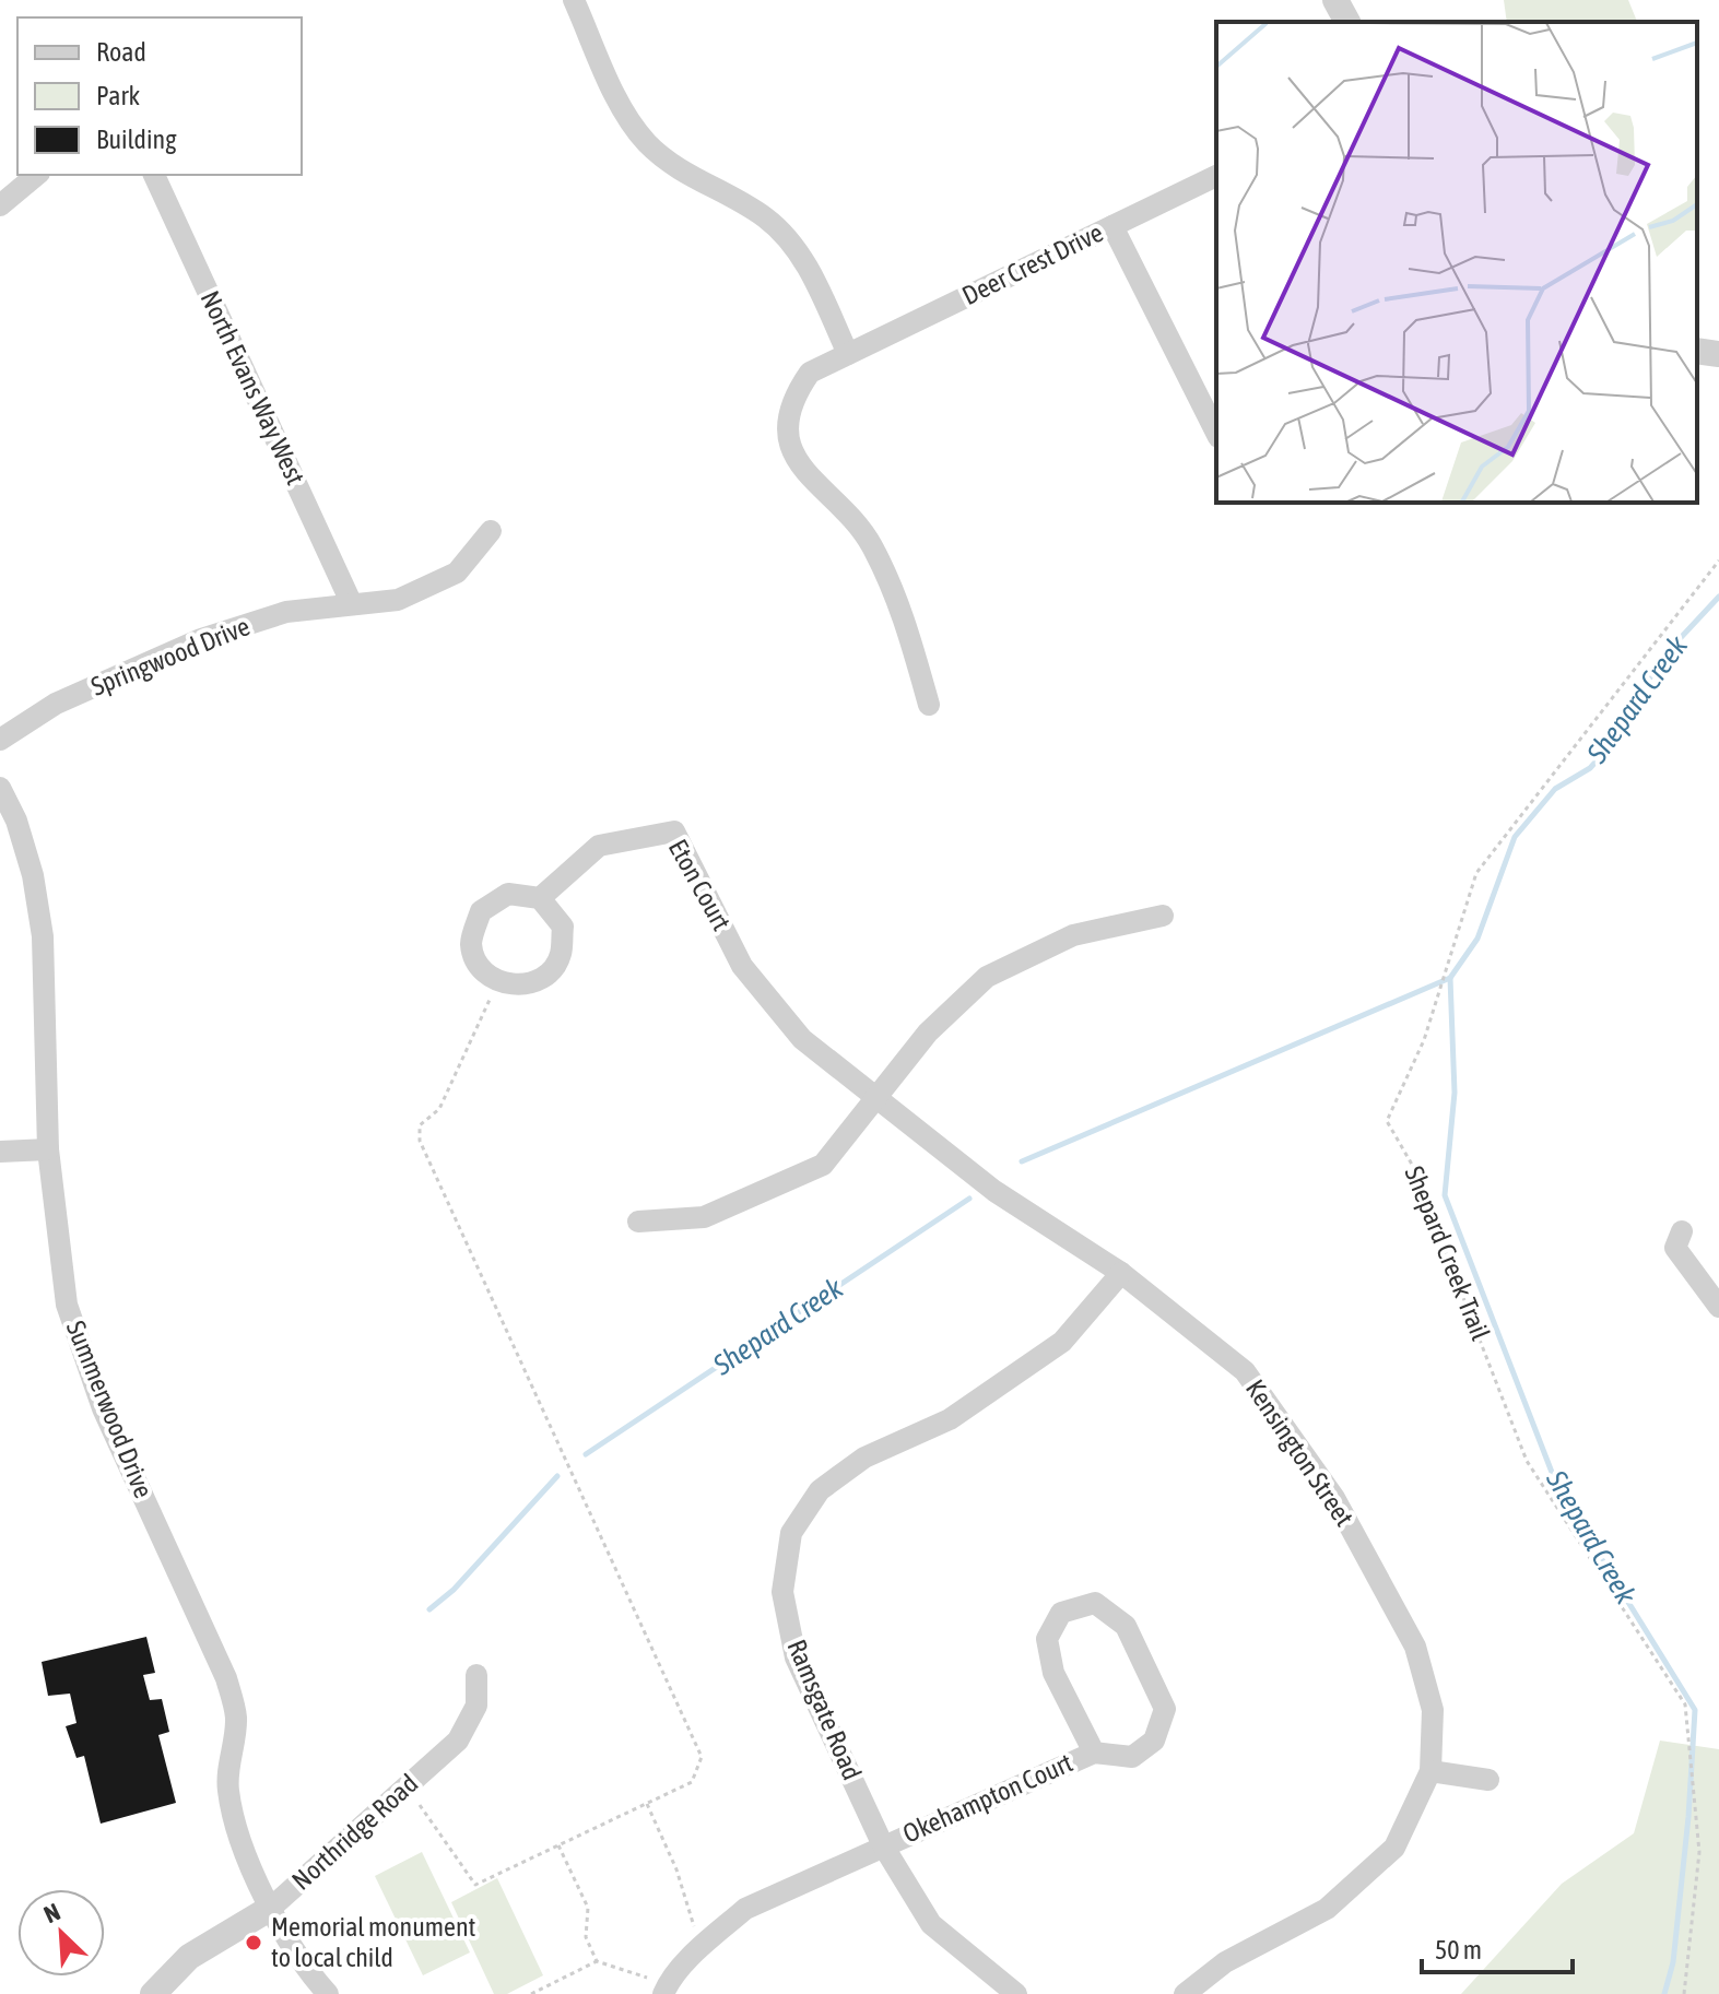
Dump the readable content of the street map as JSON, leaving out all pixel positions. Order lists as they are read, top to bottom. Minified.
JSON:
{"streets":{"street":["Deer Crest Drive","North Evans Way West","Springwood Drive","Eton Court","Summerwood Drive","Kensington Street","Ramsgate Road","Okehampton Court","Northridge Road"],"path":["Shepard Creek Trail"]},"crossings":[["North Evans Way West","Springwood Drive"],["Eton Court","Kensington Street"],["Summerwood Drive","Northridge Road"],["Kensington Street","Ramsgate Road"],["Ramsgate Road","Okehampton Court"]],"water":["Shepard Creek"],"places":["Memorial monument to local child"],"legend":["Road","Park","Building"],"scale_bar":"50 m","north":"top left"}
